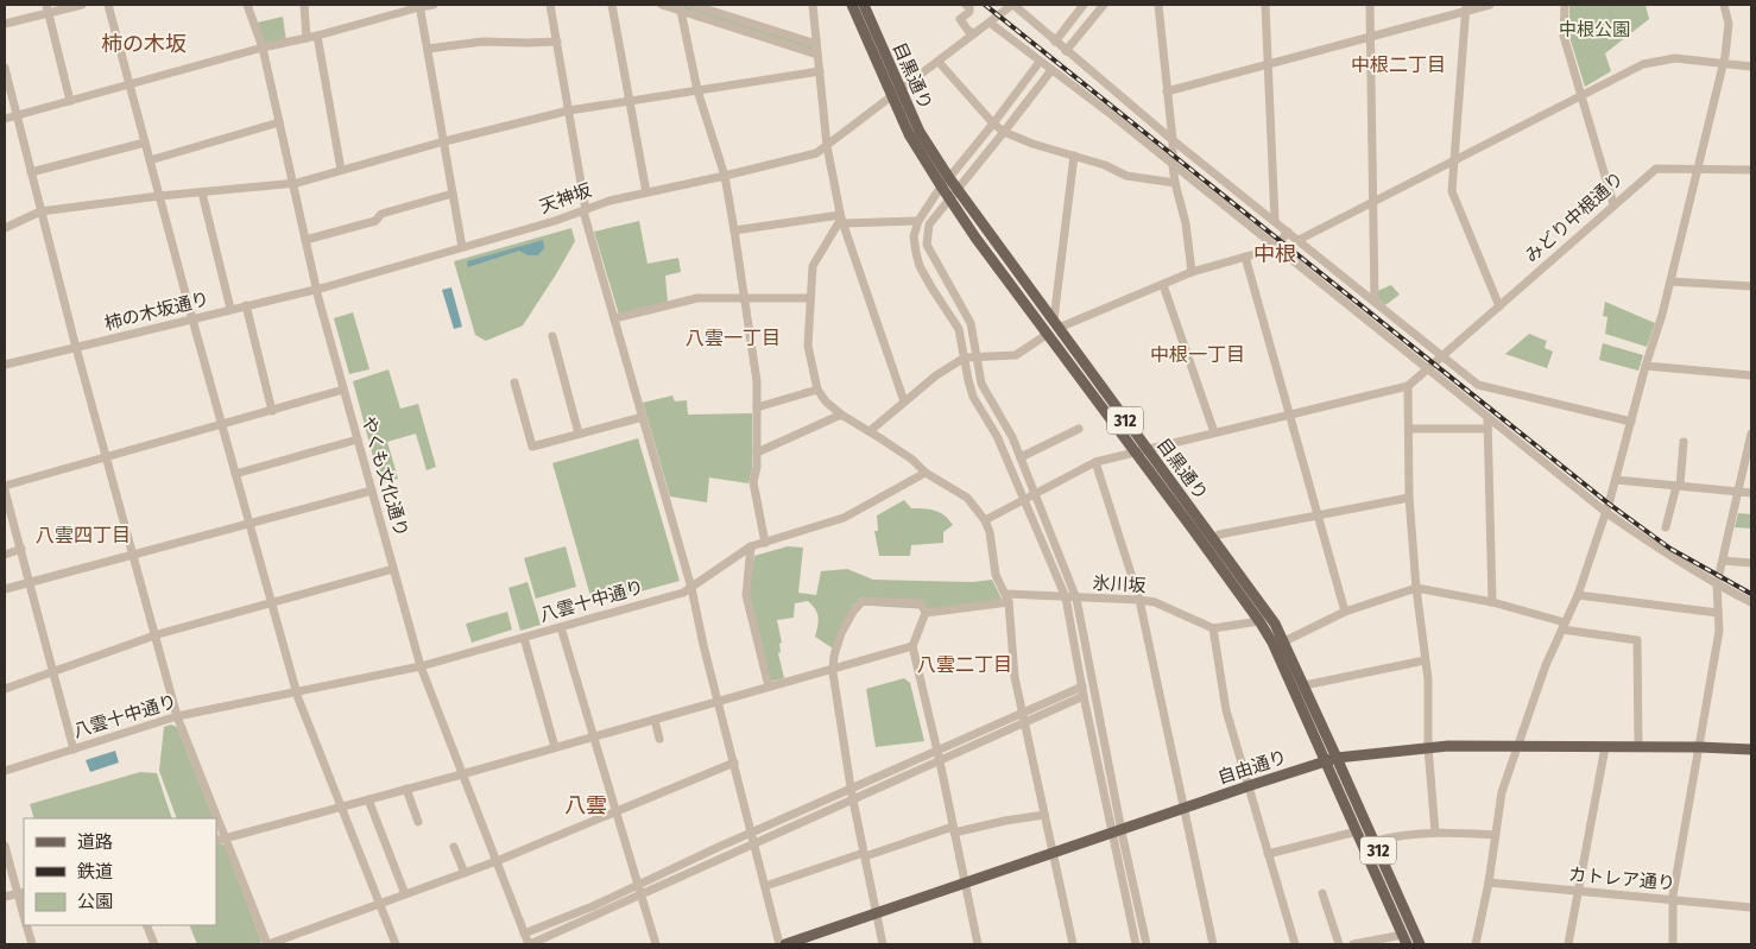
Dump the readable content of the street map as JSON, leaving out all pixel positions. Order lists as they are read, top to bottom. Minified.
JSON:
{"streets":{"main road":["目黒通り","312","自由通り"],"street":["天神坂","みどり中根通り","柿の木坂通り","やくも文化通り","氷川坂","八雲十中通り","カトレア通り"]},"crossings":[["目黒通り","自由通り"],["天神坂","柿の木坂通り"],["天神坂","やくも文化通り"],["柿の木坂通り","やくも文化通り"],["やくも文化通り","八雲十中通り"]],"districts":["柿の木坂","中根二丁目","中根","八雲一丁目","中根一丁目","八雲四丁目","八雲二丁目","八雲"],"parks":["中根公園"],"legend":["道路","鉄道","公園"]}
